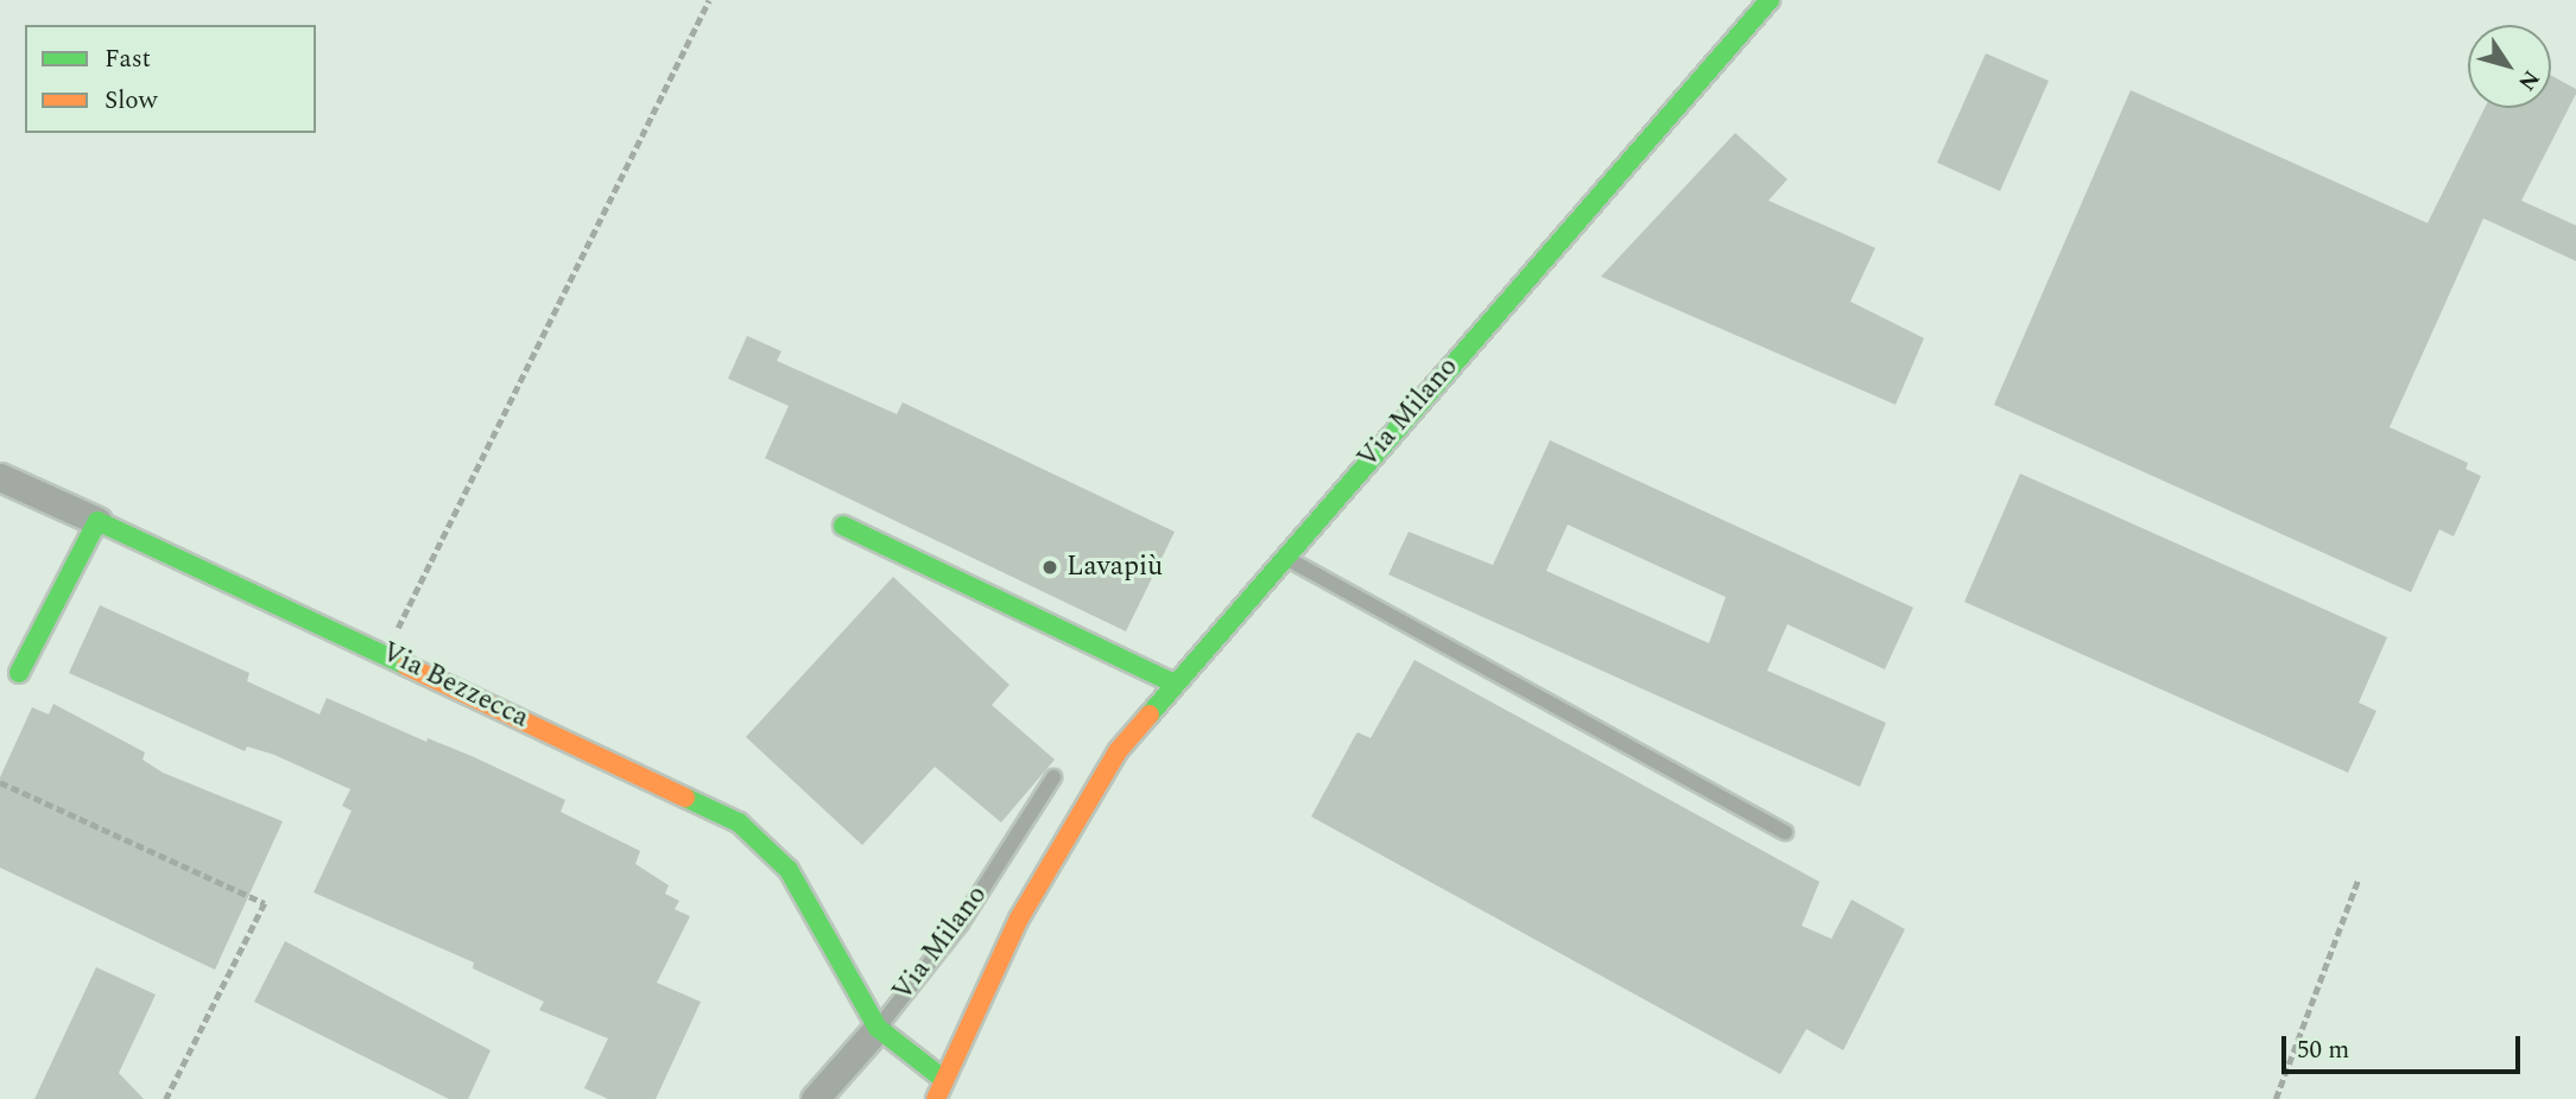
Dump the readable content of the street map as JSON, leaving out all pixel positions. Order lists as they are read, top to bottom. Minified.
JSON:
{"streets":{"street":["Via Milano","Via Bezzecca"]},"crossings":[["Via Milano","Via Bezzecca"]],"places":["Lavapiù"],"legend":["Fast","Slow"],"scale_bar":"50 m","north":"bottom right"}
